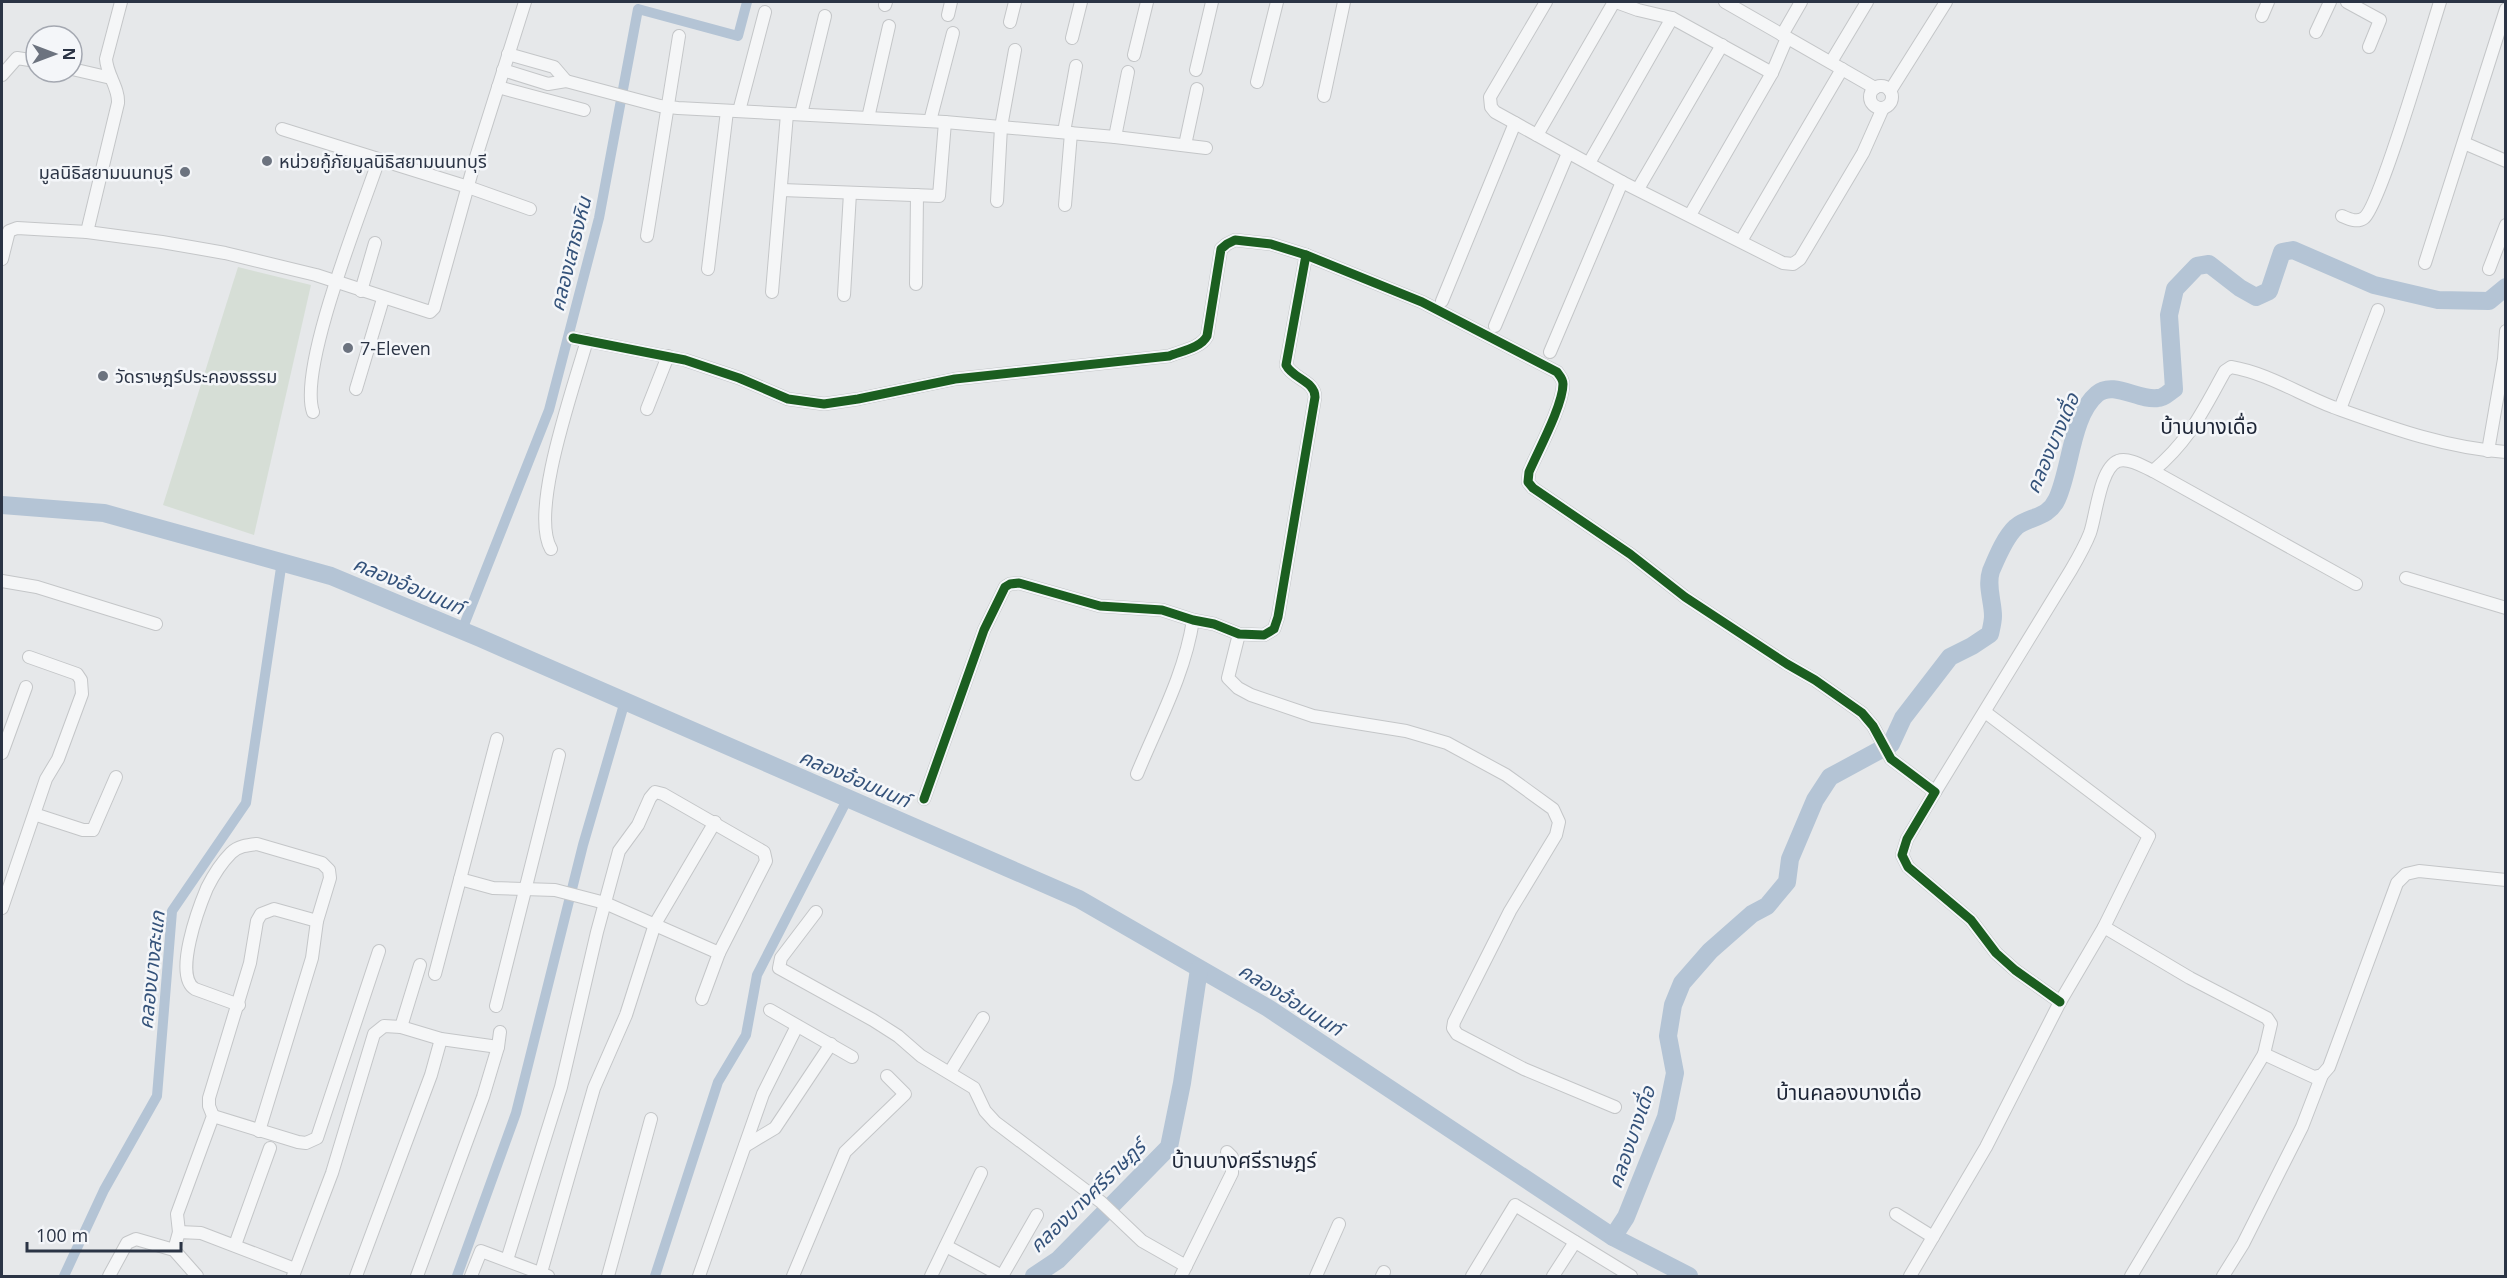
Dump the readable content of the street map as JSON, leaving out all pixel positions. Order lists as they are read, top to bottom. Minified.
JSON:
{"districts":["บ้านบางเดื่อ","บ้านคลองบางเดื่อ","บ้านบางศรีราษฎร์"],"water":["คลองเสาธงหิน","คลองบางเดื่อ","คลองอ้อมนนท์","คลองบางสะแก","คลองบางศรีราษฎร์"],"places":["หน่วยกู้ภัยมูลนิธิสยามนนทบุรี","มูลนิธิสยามนนทบุรี","7-Eleven","วัดราษฎร์ประคองธรรม"],"scale_bar":"100 m","north":"right"}
